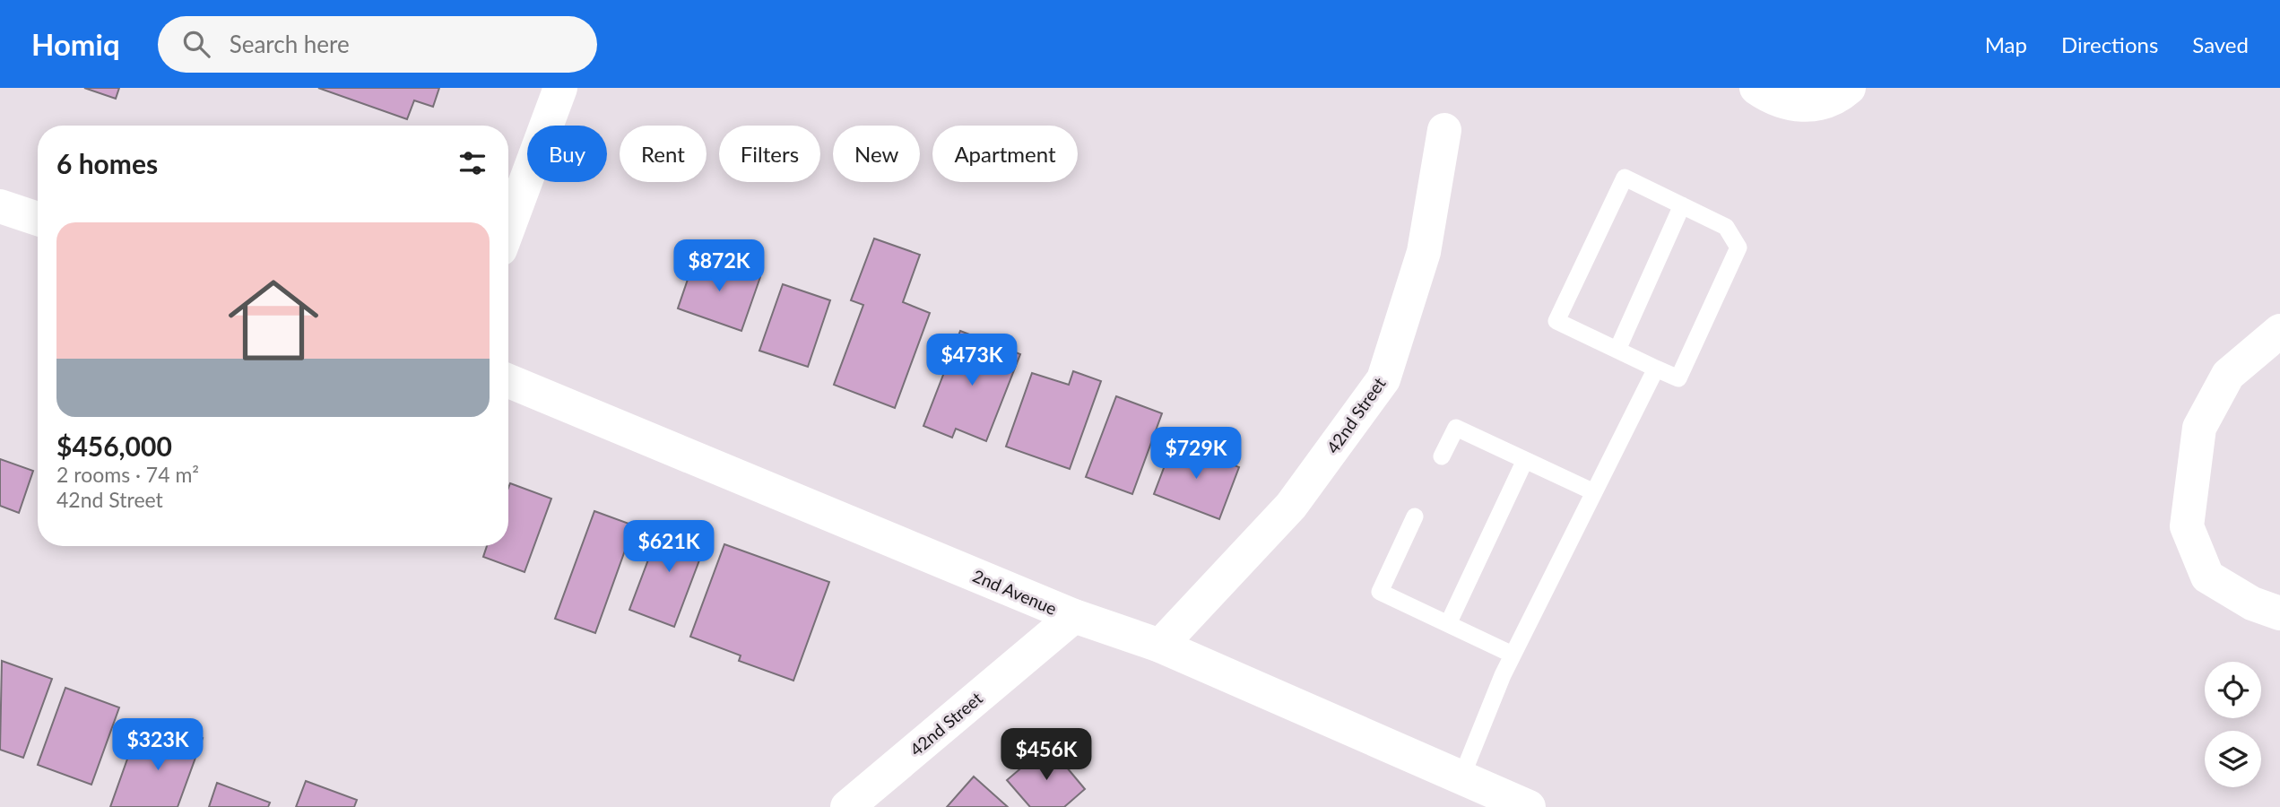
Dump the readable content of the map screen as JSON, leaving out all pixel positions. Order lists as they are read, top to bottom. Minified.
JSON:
{"streets":{"street":["42nd Street","2nd Avenue"]},"crossings":[["42nd Street","2nd Avenue"]],"page":{"header":"Homiq","search":"Search here","nav":["Map","Directions","Saved"],"chip":["Buy","Rent","Filters","New","Apartment"],"heading":"6 homes","list":[{"name":"$456,000","note":"2 rooms · 74 m² · 42nd Street"}],"price":["$872K","$473K","$729K","$621K","$323K","$456K"]}}
